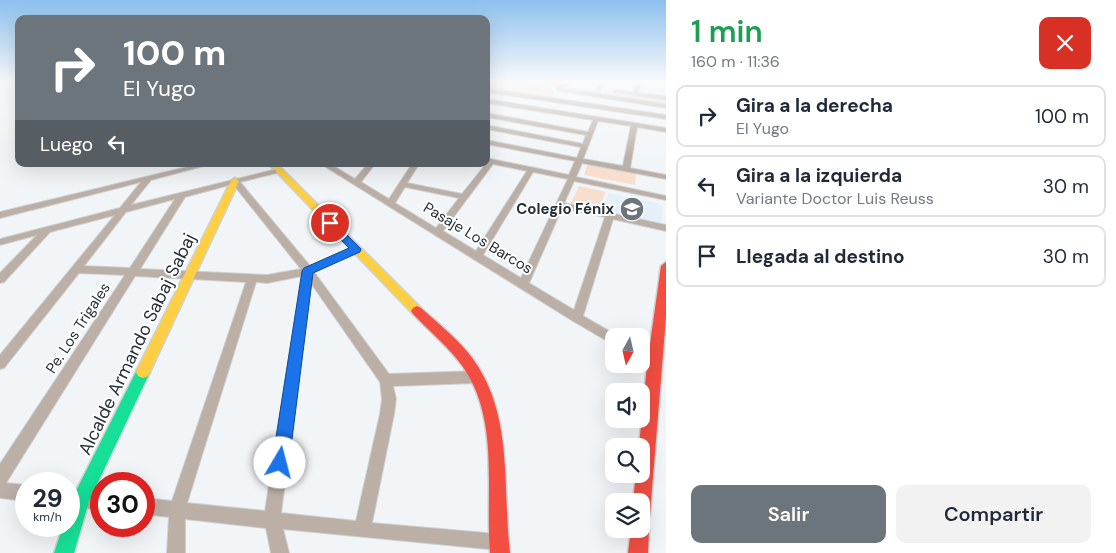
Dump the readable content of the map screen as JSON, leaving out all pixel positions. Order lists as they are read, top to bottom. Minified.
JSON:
{"streets":{"street":["Pasaje Los Barcos","Pe. Los Trigales","Alcalde Armando Sabaj Sabaj"]},"places":{"school or university":["Colegio Fénix"]},"north":"bottom","page":{"heading":["1 min","160 m · 11:36"],"turn":["100 m","El Yugo"],"list":[{"name":"Gira a la derecha","note":"El Yugo","value":"100 m"},{"name":"Gira a la izquierda","note":"Variante Doctor Luis Reuss","value":"30 m"},{"name":"Llegada al destino","value":"30 m"}],"then":"Luego","speed":"29 km/h","limit":"30","buttons":["Salir","Compartir"]}}
